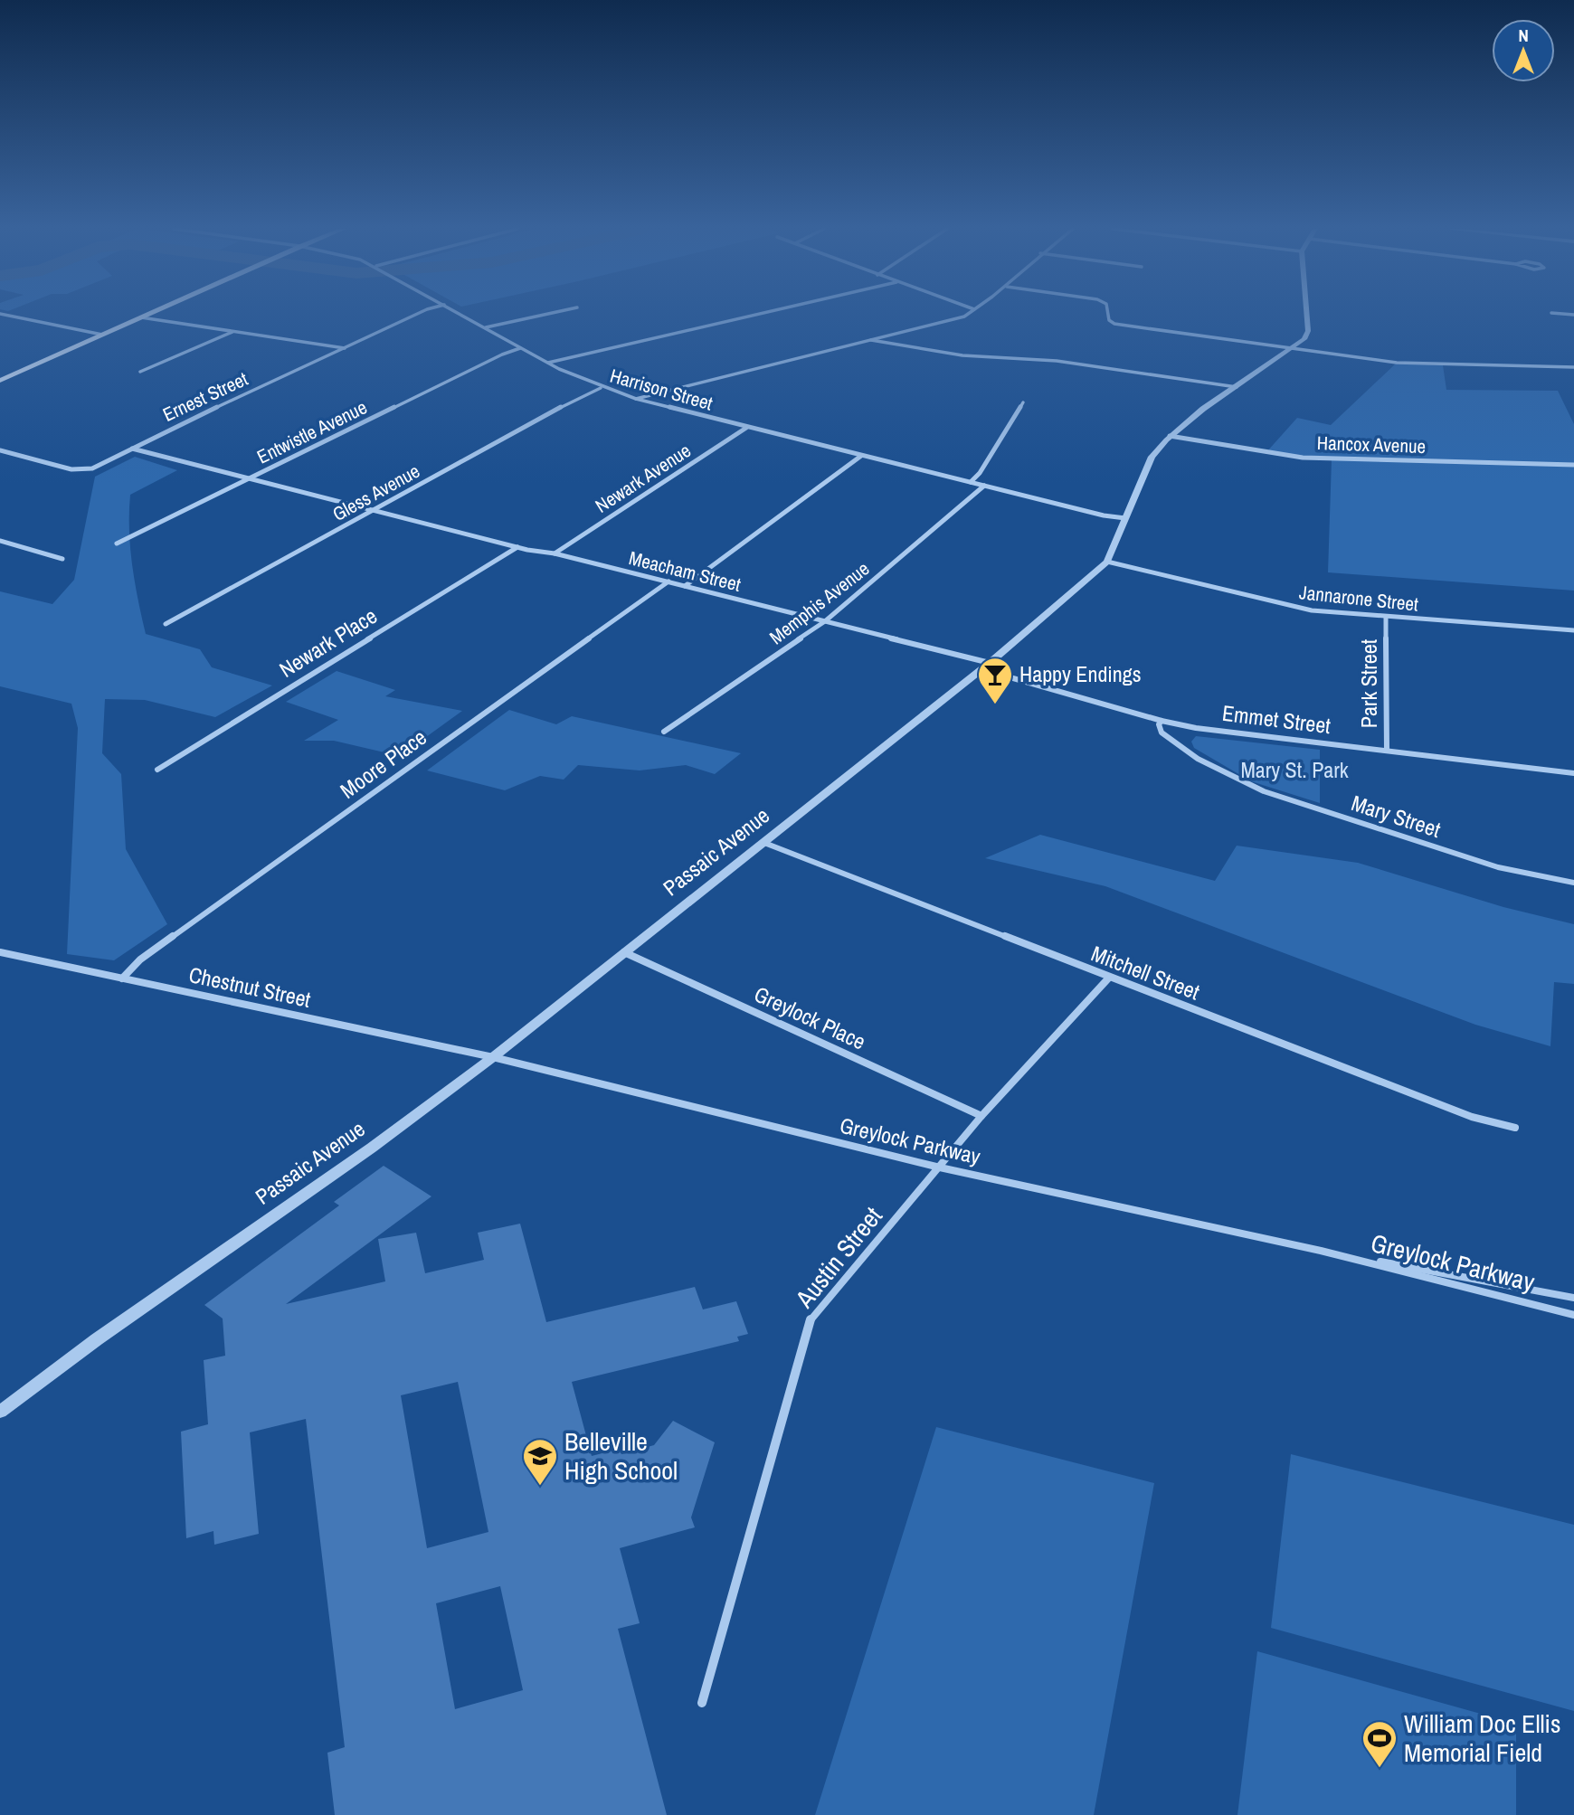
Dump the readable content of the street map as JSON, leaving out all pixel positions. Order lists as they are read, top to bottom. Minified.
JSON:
{"streets":{"street":["Harrison Street","Ernest Street","Entwistle Avenue","Hancox Avenue","Newark Avenue","Gless Avenue","Meacham Street","Jannarone Street","Memphis Avenue","Newark Place","Park Street","Emmet Street","Moore Place","Mary Street","Passaic Avenue","Mitchell Street","Chestnut Street","Greylock Place","Greylock Parkway","Austin Street"]},"crossings":[["Harrison Street","Entwistle Avenue"],["Harrison Street","Newark Avenue"],["Harrison Street","Gless Avenue"],["Harrison Street","Memphis Avenue"],["Harrison Street","Passaic Avenue"],["Ernest Street","Meacham Street"],["Entwistle Avenue","Meacham Street"],["Hancox Avenue","Passaic Avenue"],["Newark Avenue","Meacham Street"],["Gless Avenue","Meacham Street"],["Meacham Street","Memphis Avenue"],["Meacham Street","Newark Place"],["Meacham Street","Emmet Street"],["Meacham Street","Moore Place"],["Meacham Street","Passaic Avenue"],["Jannarone Street","Park Street"],["Jannarone Street","Passaic Avenue"],["Park Street","Emmet Street"],["Emmet Street","Mary Street"],["Emmet Street","Passaic Avenue"],["Moore Place","Chestnut Street"],["Passaic Avenue","Mitchell Street"],["Passaic Avenue","Chestnut Street"],["Passaic Avenue","Greylock Place"],["Passaic Avenue","Greylock Parkway"],["Mitchell Street","Austin Street"],["Chestnut Street","Greylock Parkway"],["Greylock Place","Austin Street"],["Greylock Parkway","Austin Street"]],"parks":["Mary St. Park"],"places":{"bar":["Happy Endings"],"school or university":["Belleville High School"],"sports":["William Doc Ellis Memorial Field"]},"north":"top"}
